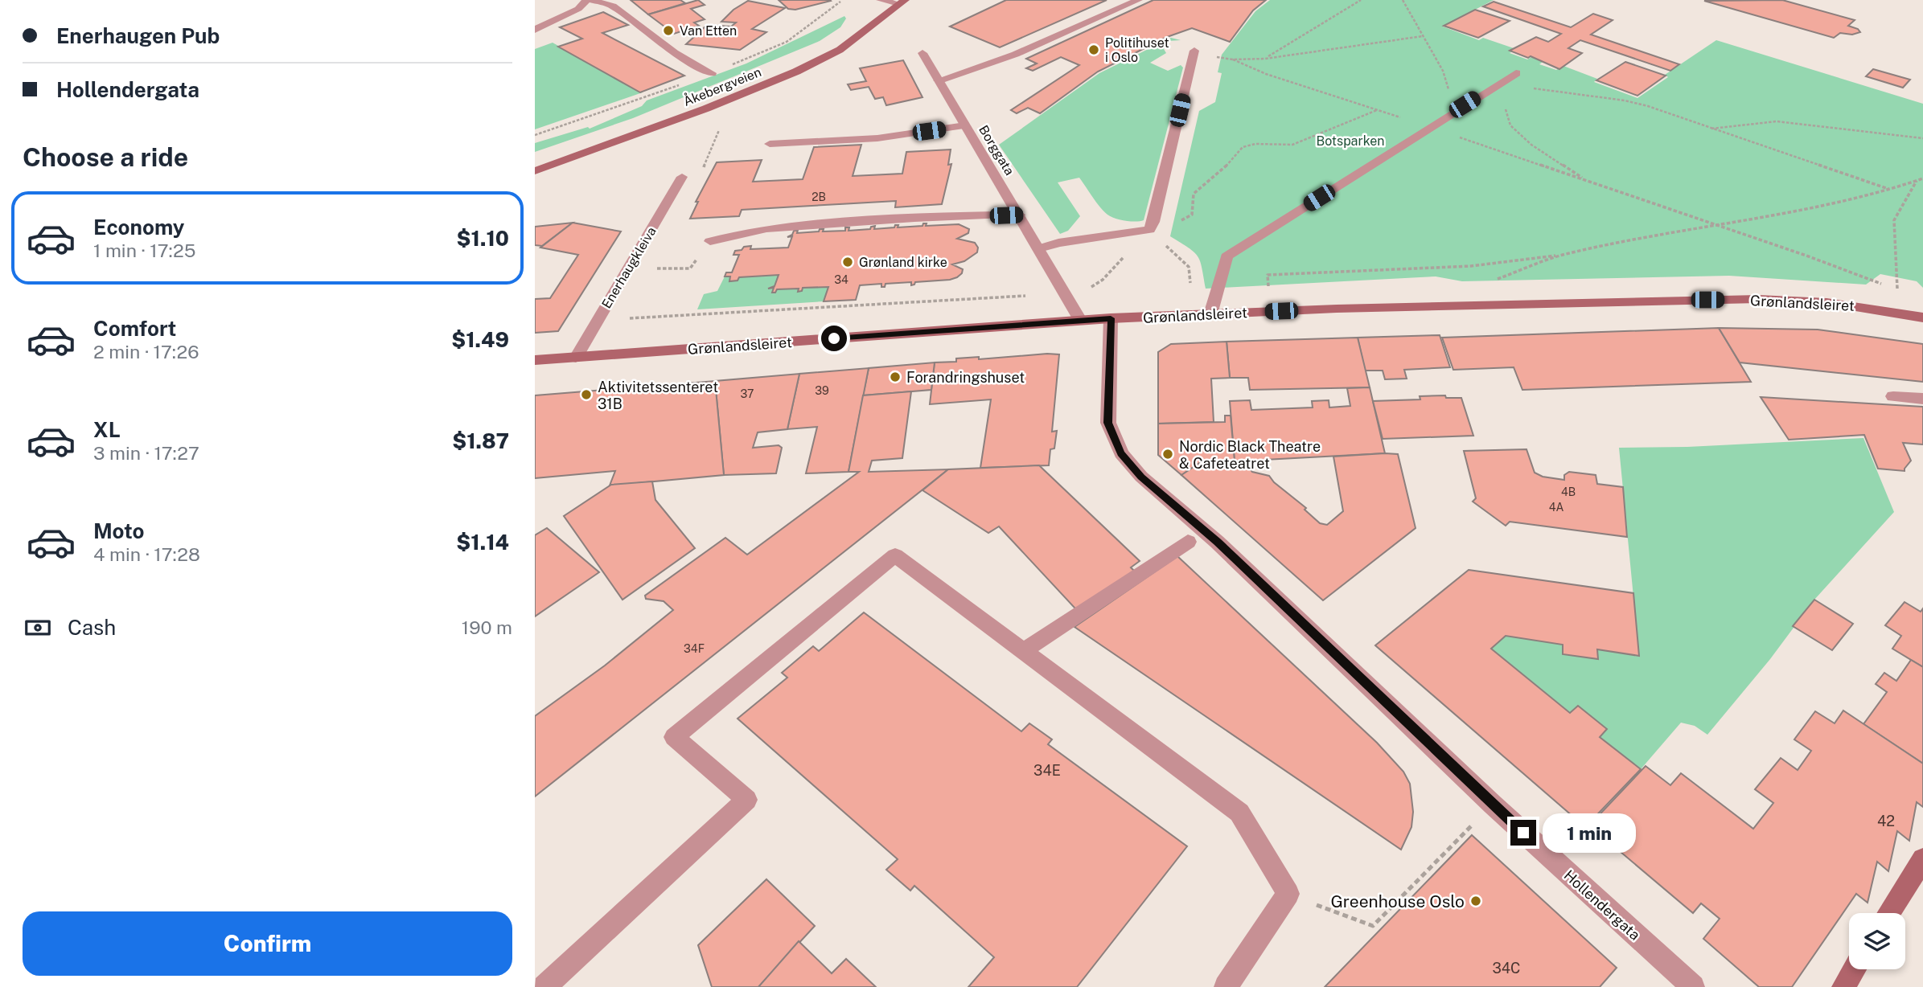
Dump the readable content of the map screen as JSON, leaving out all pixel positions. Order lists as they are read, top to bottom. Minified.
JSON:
{"streets":{"street":["Åkebergveien","Borggata","Enerhaugkleiva","Grønlandsleiret","Hollendergata"]},"crossings":[["Borggata","Grønlandsleiret"],["Enerhaugkleiva","Grønlandsleiret"],["Grønlandsleiret","Hollendergata"]],"parks":["Botsparken"],"places":["Van Etten","Politihuset i Oslo","Grønland kirke","Forandringshuset","Aktivitetssenteret 31B","Nordic Black Theatre & Cafeteatret","Greenhouse Oslo"],"house_numbers":["2B","34","39","37","4B","4A","34F","34E","42","34C"],"page":{"banner":["Enerhaugen Pub","Hollendergata"],"heading":"Choose a ride","list":[{"name":"Economy","note":"1 min · 17:25","value":"$1.10"},{"name":"Comfort","note":"2 min · 17:26","value":"$1.49"},{"name":"XL","note":"3 min · 17:27","value":"$1.87"},{"name":"Moto","note":"4 min · 17:28","value":"$1.14"}],"pay":["Cash","190 m"],"bubble":"1 min","buttons":"Confirm"}}
